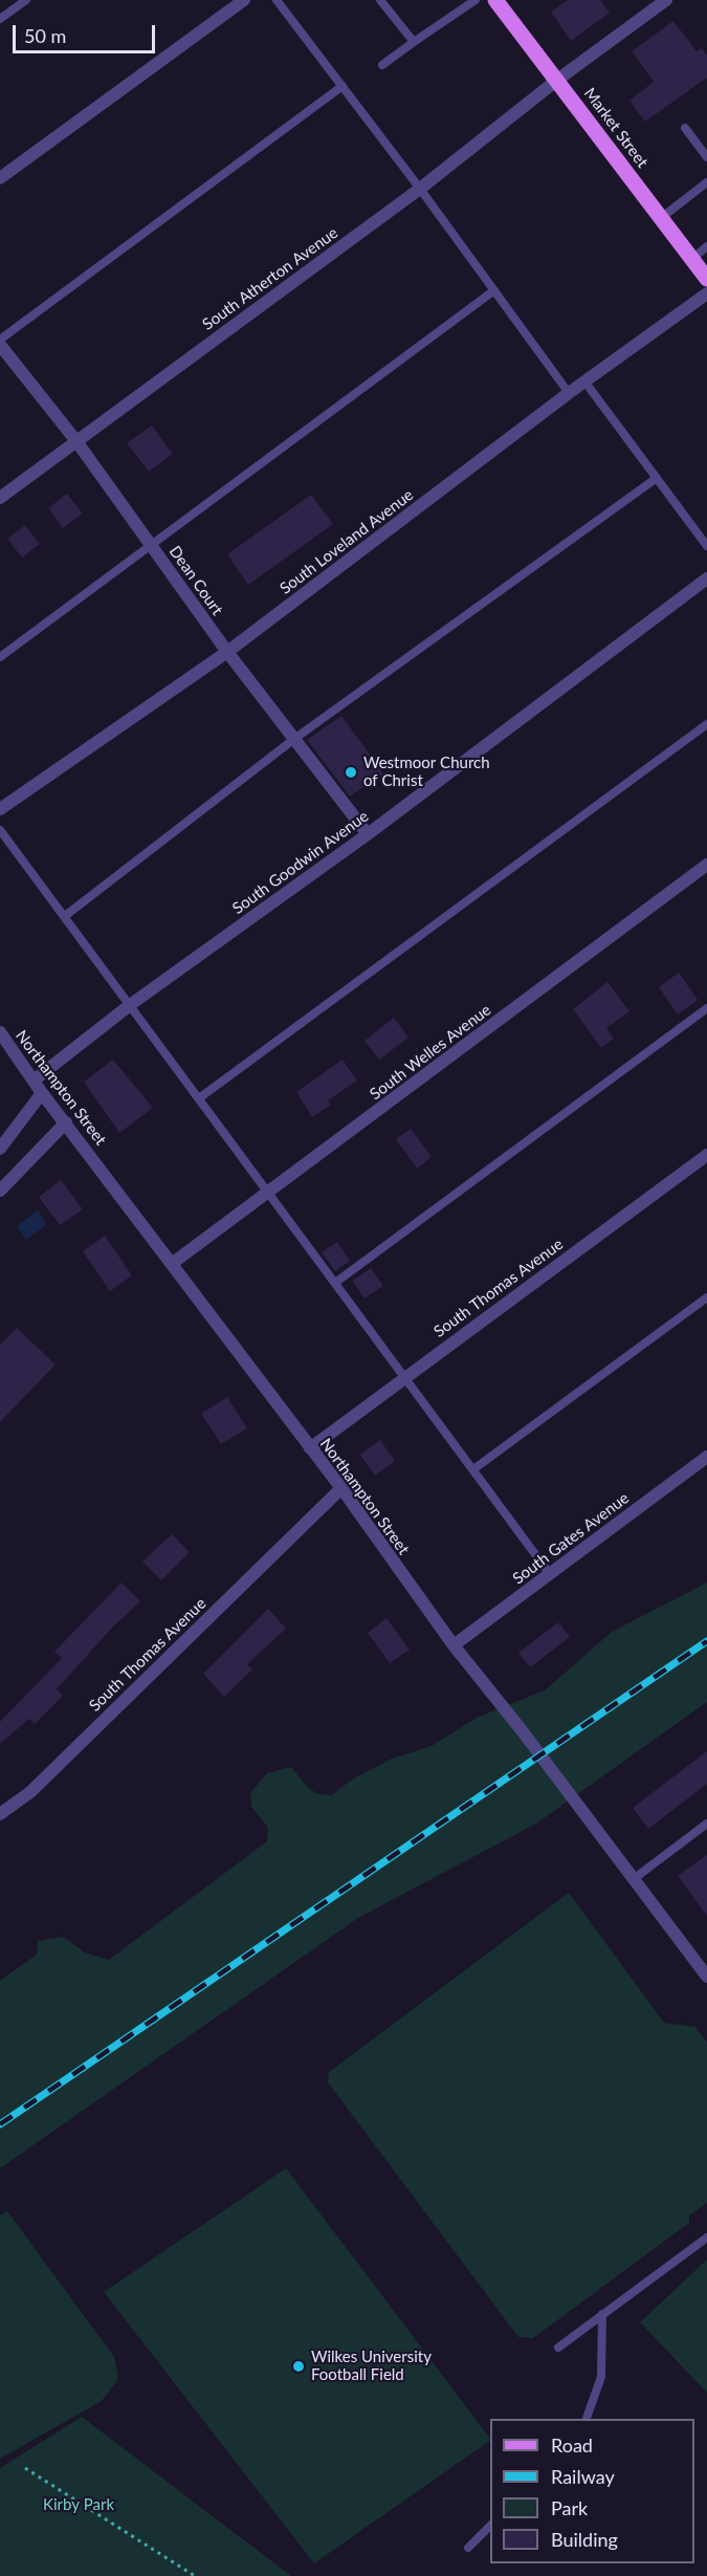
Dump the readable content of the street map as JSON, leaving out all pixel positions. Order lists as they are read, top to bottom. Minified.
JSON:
{"streets":{"main road":["Market Street"],"street":["South Atherton Avenue","South Loveland Avenue","Dean Court","South Goodwin Avenue","South Welles Avenue","Northampton Street","South Thomas Avenue","South Gates Avenue"]},"crossings":[["Market Street","South Atherton Avenue"],["South Atherton Avenue","Dean Court"],["South Loveland Avenue","Dean Court"],["Dean Court","South Goodwin Avenue"],["South Goodwin Avenue","Northampton Street"],["South Welles Avenue","Northampton Street"],["Northampton Street","South Thomas Avenue"],["Northampton Street","South Gates Avenue"]],"parks":["Kirby Park"],"places":["Westmoor Church of Christ","Wilkes University Football Field"],"legend":["Road","Railway","Park","Building"],"scale_bar":"50 m"}
